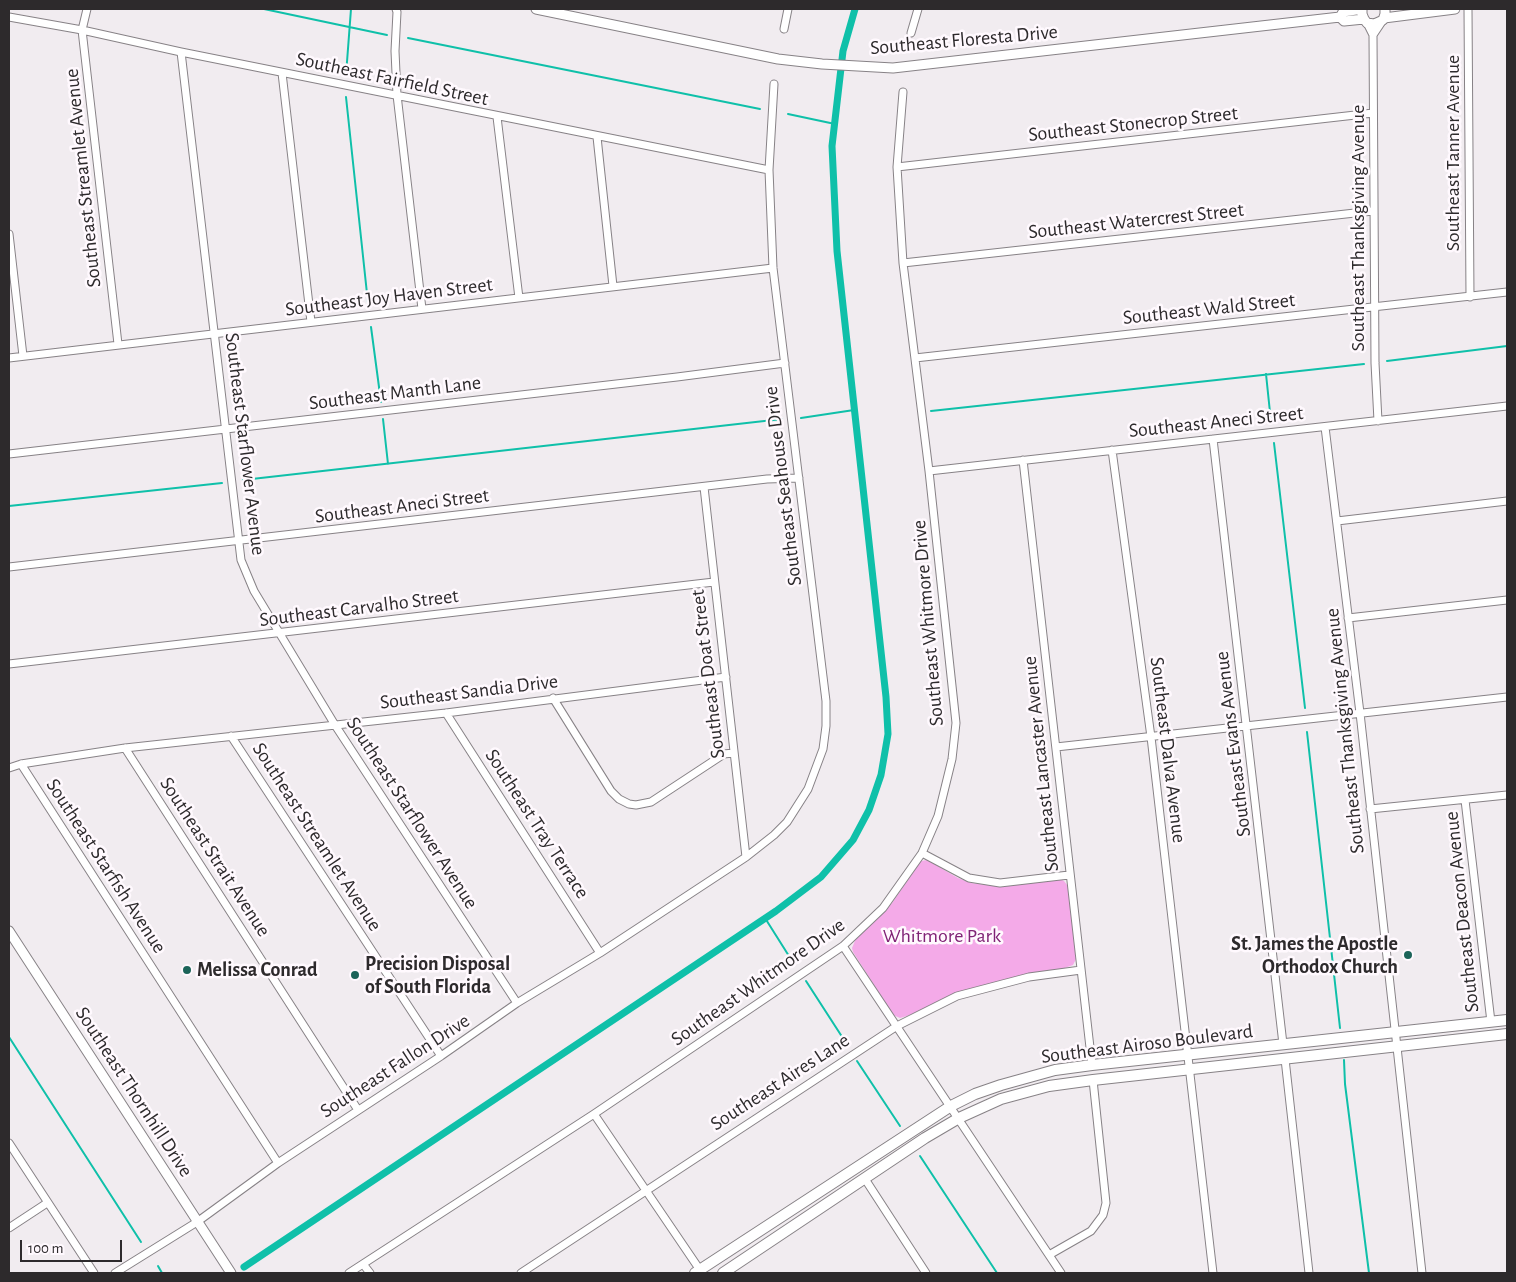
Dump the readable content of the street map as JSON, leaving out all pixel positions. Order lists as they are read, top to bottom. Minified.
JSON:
{"streets":{"main road":["Southeast Airoso Boulevard"],"street":["Southeast Floresta Drive","Southeast Fairfield Street","Southeast Stonecrop Street","Southeast Tanner Avenue","Southeast Streamlet Avenue","Southeast Watercrest Street","Southeast Thanksgiving Avenue","Southeast Joy Haven Street","Southeast Wald Street","Southeast Manth Lane","Southeast Aneci Street","Southeast Starflower Avenue","Southeast Seahouse Drive","Southeast Carvalho Street","Southeast Whitmore Drive","Southeast Doat Street","Southeast Sandia Drive","Southeast Evans Avenue","Southeast Dalva Avenue","Southeast Lancaster Avenue","Southeast Tray Terrace","Southeast Strait Avenue","Southeast Starfish Avenue","Southeast Deacon Avenue","Southeast Fallon Drive","Southeast Aires Lane","Southeast Thornhill Drive"]},"crossings":[["Southeast Floresta Drive","Southeast Thanksgiving Avenue"],["Southeast Fairfield Street","Southeast Streamlet Avenue"],["Southeast Fairfield Street","Southeast Starflower Avenue"],["Southeast Fairfield Street","Southeast Seahouse Drive"],["Southeast Stonecrop Street","Southeast Thanksgiving Avenue"],["Southeast Stonecrop Street","Southeast Whitmore Drive"],["Southeast Tanner Avenue","Southeast Wald Street"],["Southeast Streamlet Avenue","Southeast Joy Haven Street"],["Southeast Streamlet Avenue","Southeast Sandia Drive"],["Southeast Streamlet Avenue","Southeast Fallon Drive"],["Southeast Watercrest Street","Southeast Thanksgiving Avenue"],["Southeast Watercrest Street","Southeast Whitmore Drive"],["Southeast Thanksgiving Avenue","Southeast Wald Street"],["Southeast Thanksgiving Avenue","Southeast Aneci Street"],["Southeast Thanksgiving Avenue","Southeast Airoso Boulevard"],["Southeast Joy Haven Street","Southeast Starflower Avenue"],["Southeast Joy Haven Street","Southeast Seahouse Drive"],["Southeast Wald Street","Southeast Whitmore Drive"],["Southeast Manth Lane","Southeast Starflower Avenue"],["Southeast Manth Lane","Southeast Seahouse Drive"],["Southeast Aneci Street","Southeast Starflower Avenue"],["Southeast Aneci Street","Southeast Seahouse Drive"],["Southeast Aneci Street","Southeast Whitmore Drive"],["Southeast Aneci Street","Southeast Doat Street"],["Southeast Aneci Street","Southeast Evans Avenue"],["Southeast Aneci Street","Southeast Dalva Avenue"],["Southeast Aneci Street","Southeast Lancaster Avenue"],["Southeast Starflower Avenue","Southeast Carvalho Street"],["Southeast Starflower Avenue","Southeast Sandia Drive"],["Southeast Starflower Avenue","Southeast Fallon Drive"],["Southeast Seahouse Drive","Southeast Doat Street"],["Southeast Seahouse Drive","Southeast Fallon Drive"],["Southeast Carvalho Street","Southeast Doat Street"],["Southeast Doat Street","Southeast Sandia Drive"],["Southeast Doat Street","Southeast Fallon Drive"],["Southeast Sandia Drive","Southeast Tray Terrace"],["Southeast Sandia Drive","Southeast Strait Avenue"],["Southeast Sandia Drive","Southeast Starfish Avenue"],["Southeast Evans Avenue","Southeast Airoso Boulevard"],["Southeast Dalva Avenue","Southeast Airoso Boulevard"],["Southeast Lancaster Avenue","Southeast Airoso Boulevard"],["Southeast Lancaster Avenue","Southeast Aires Lane"],["Southeast Tray Terrace","Southeast Fallon Drive"],["Southeast Strait Avenue","Southeast Fallon Drive"],["Southeast Starfish Avenue","Southeast Fallon Drive"],["Southeast Deacon Avenue","Southeast Airoso Boulevard"],["Southeast Fallon Drive","Southeast Thornhill Drive"]],"parks":["Whitmore Park"],"places":["St. James the Apostle Orthodox Church","Melissa Conrad","Precision Disposal of South Florida"],"scale_bar":"100 m"}
